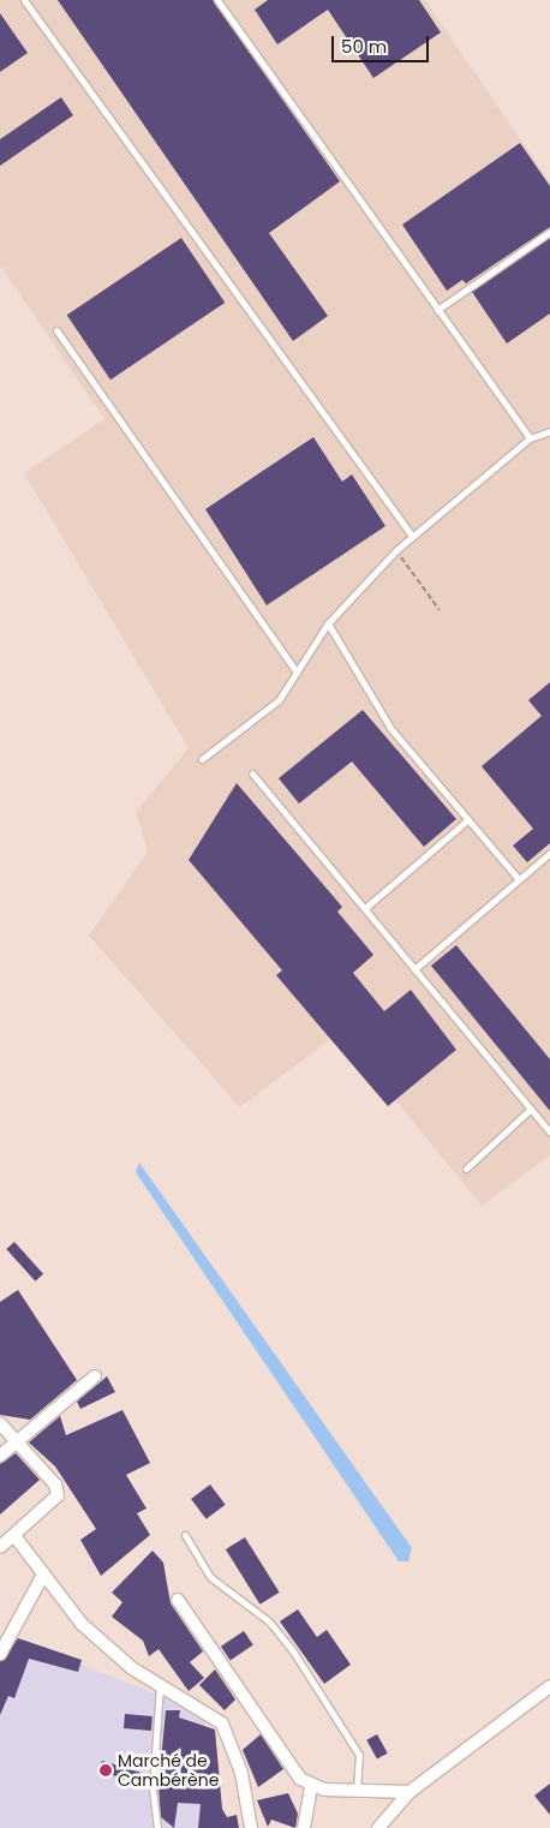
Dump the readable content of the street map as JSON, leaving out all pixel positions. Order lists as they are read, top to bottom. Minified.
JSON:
{"places":["Marché de Cambérène"],"scale_bar":"50 m"}
